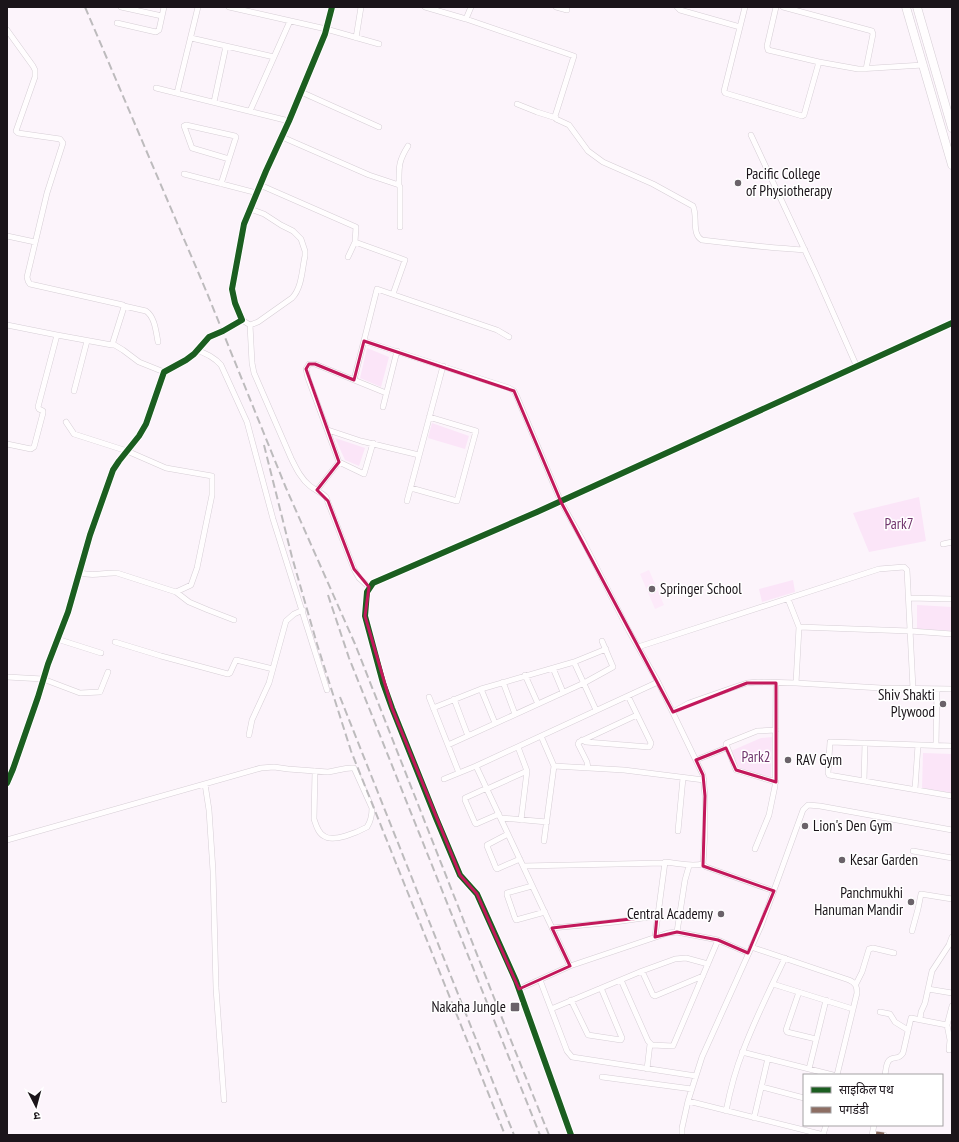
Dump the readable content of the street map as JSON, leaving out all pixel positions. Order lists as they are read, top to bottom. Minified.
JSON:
{"parks":["Park7","Park2"],"places":{"other":["Pacific College of Physiotherapy","Springer School","Shiv Shakti Plywood","RAV Gym","Lion's Den Gym","Kesar Garden","Panchmukhi Hanuman Mandir","Central Academy"],"transit":["Nakaha Jungle"]},"legend":["साइकिल पथ","पगडंडी"],"north":"bottom"}
